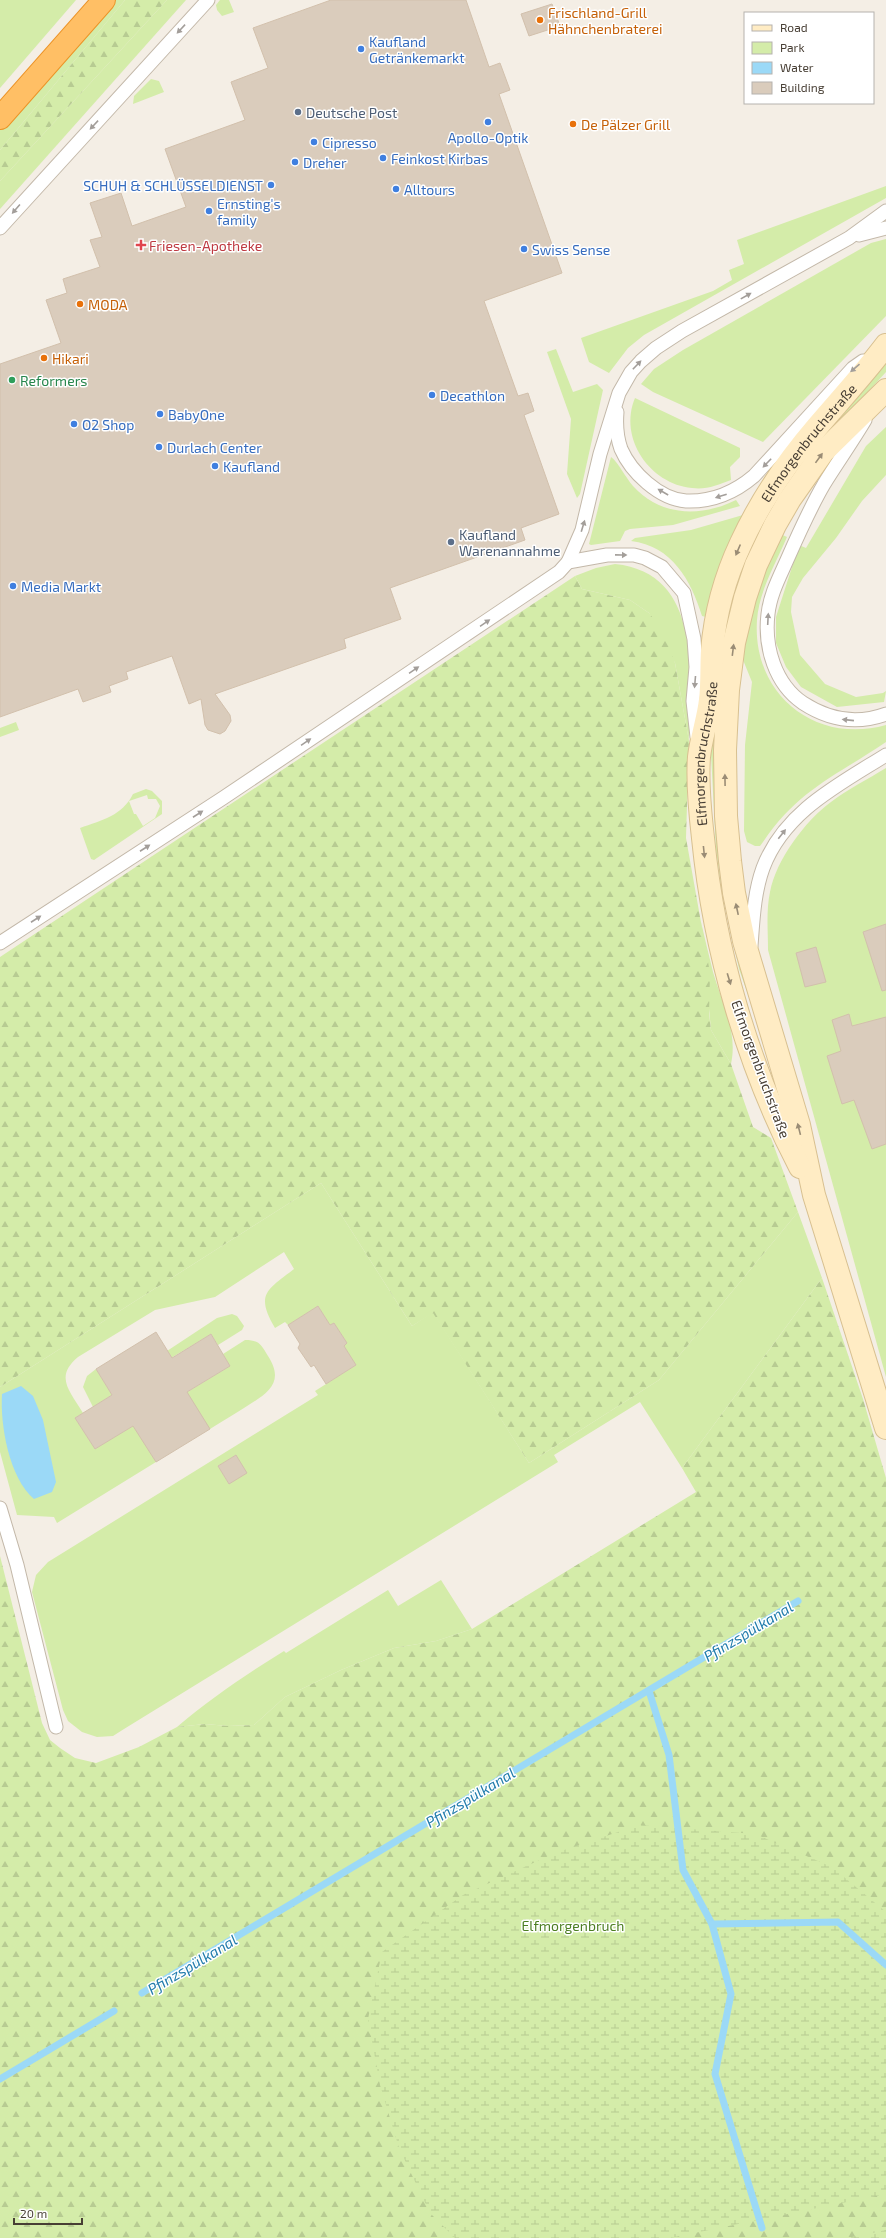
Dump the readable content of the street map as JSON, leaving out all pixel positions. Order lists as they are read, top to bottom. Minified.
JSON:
{"streets":{"main road":["Elfmorgenbruchstraße"]},"water":["Pfinzspülkanal"],"parks":["Elfmorgenbruch"],"places":{"other":["Frischland-Grill Hähnchenbraterei","Kaufland Getränkemarkt","Deutsche Post","Apollo-Optik","De Pälzer Grill","Cipresso","Feinkost Kirbas","Dreher","SCHUH & SCHLÜSSELDIENST","Alltours","Ernsting's family","Swiss Sense","MODA","Hikari","Reformers","Decathlon","BabyOne","O2 Shop","Durlach Center","Kaufland","Kaufland Warenannahme","Media Markt"],"health":["Friesen-Apotheke"]},"legend":["Road","Park","Water","Building"],"scale_bar":"20 m"}
